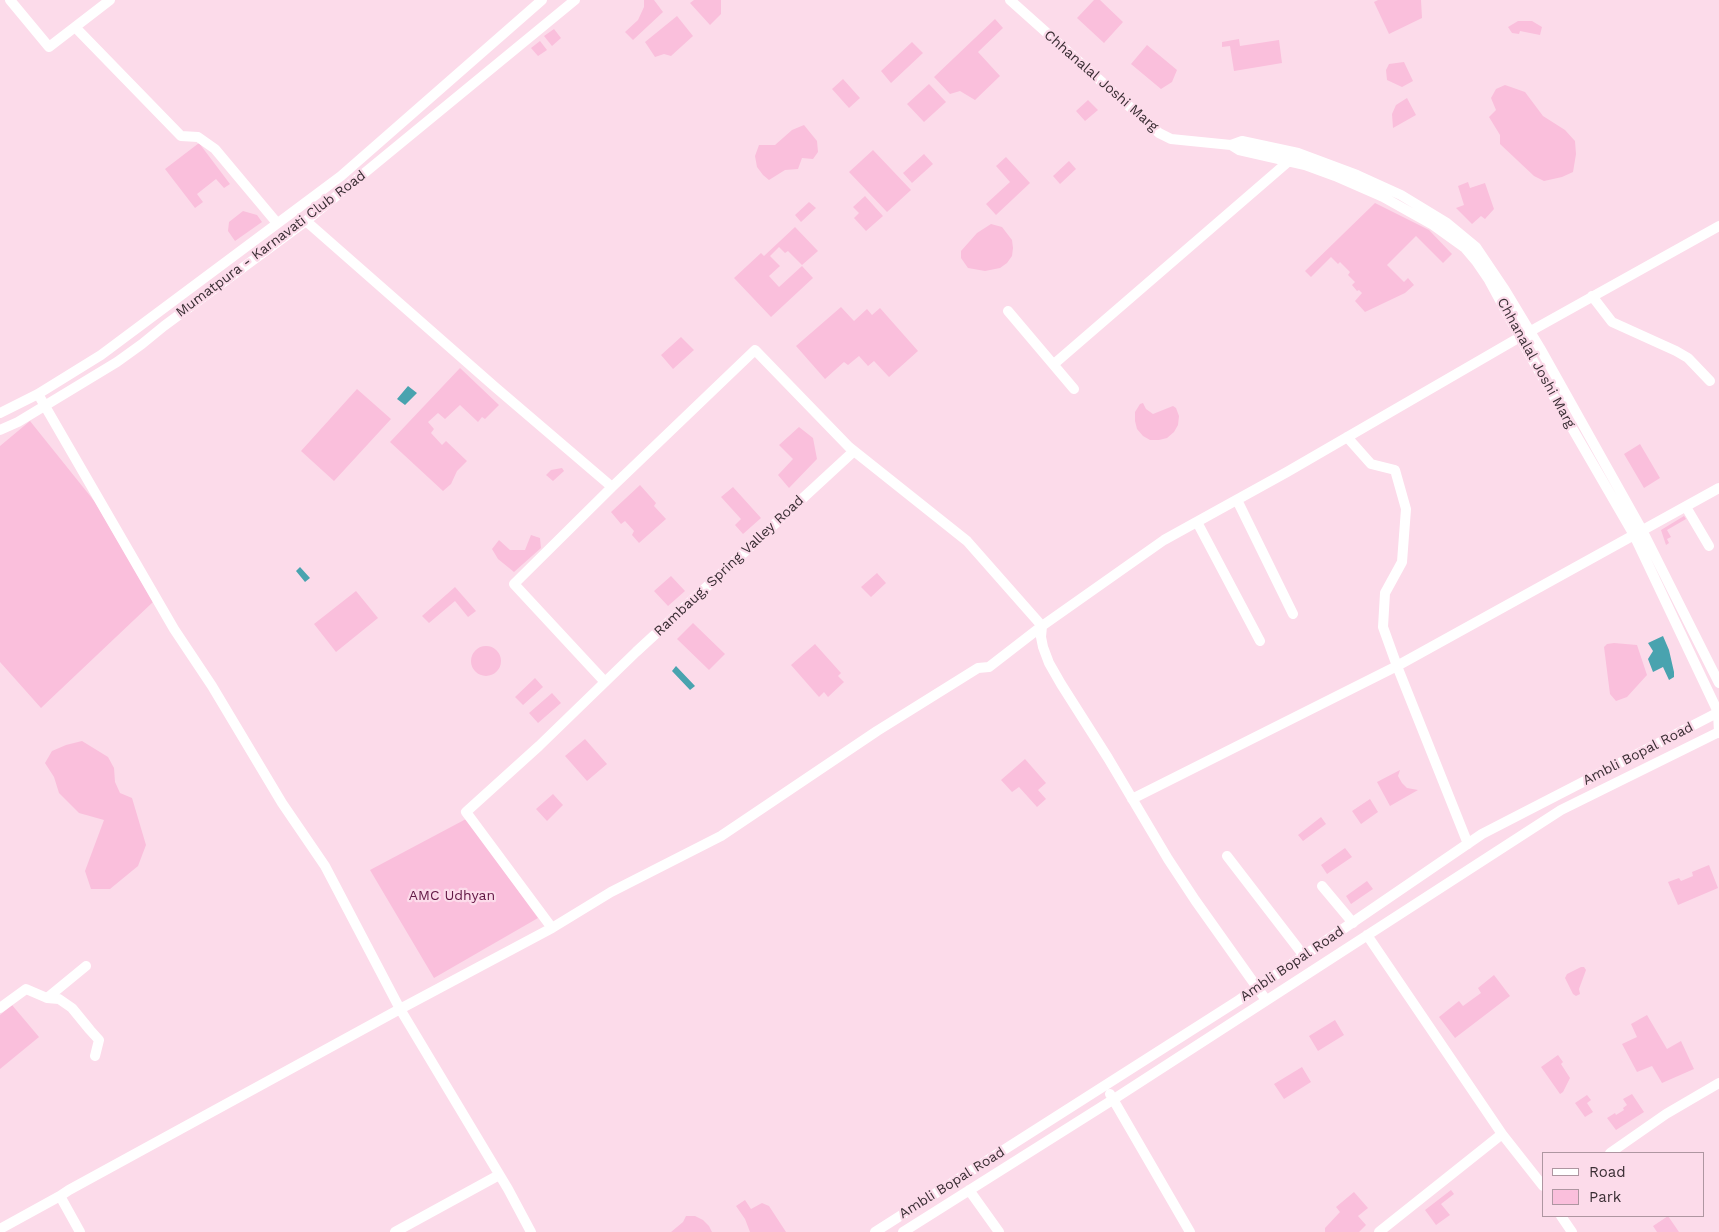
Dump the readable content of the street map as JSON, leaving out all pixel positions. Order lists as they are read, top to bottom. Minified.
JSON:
{"streets":{"street":["Chhanalal Joshi Marg","Mumatpura - Karnavati Club Road","Rambaug, Spring Valley Road","Ambli Bopal Road"]},"crossings":[["Chhanalal Joshi Marg","Ambli Bopal Road"]],"parks":["AMC Udhyan"],"legend":["Road","Park"]}
